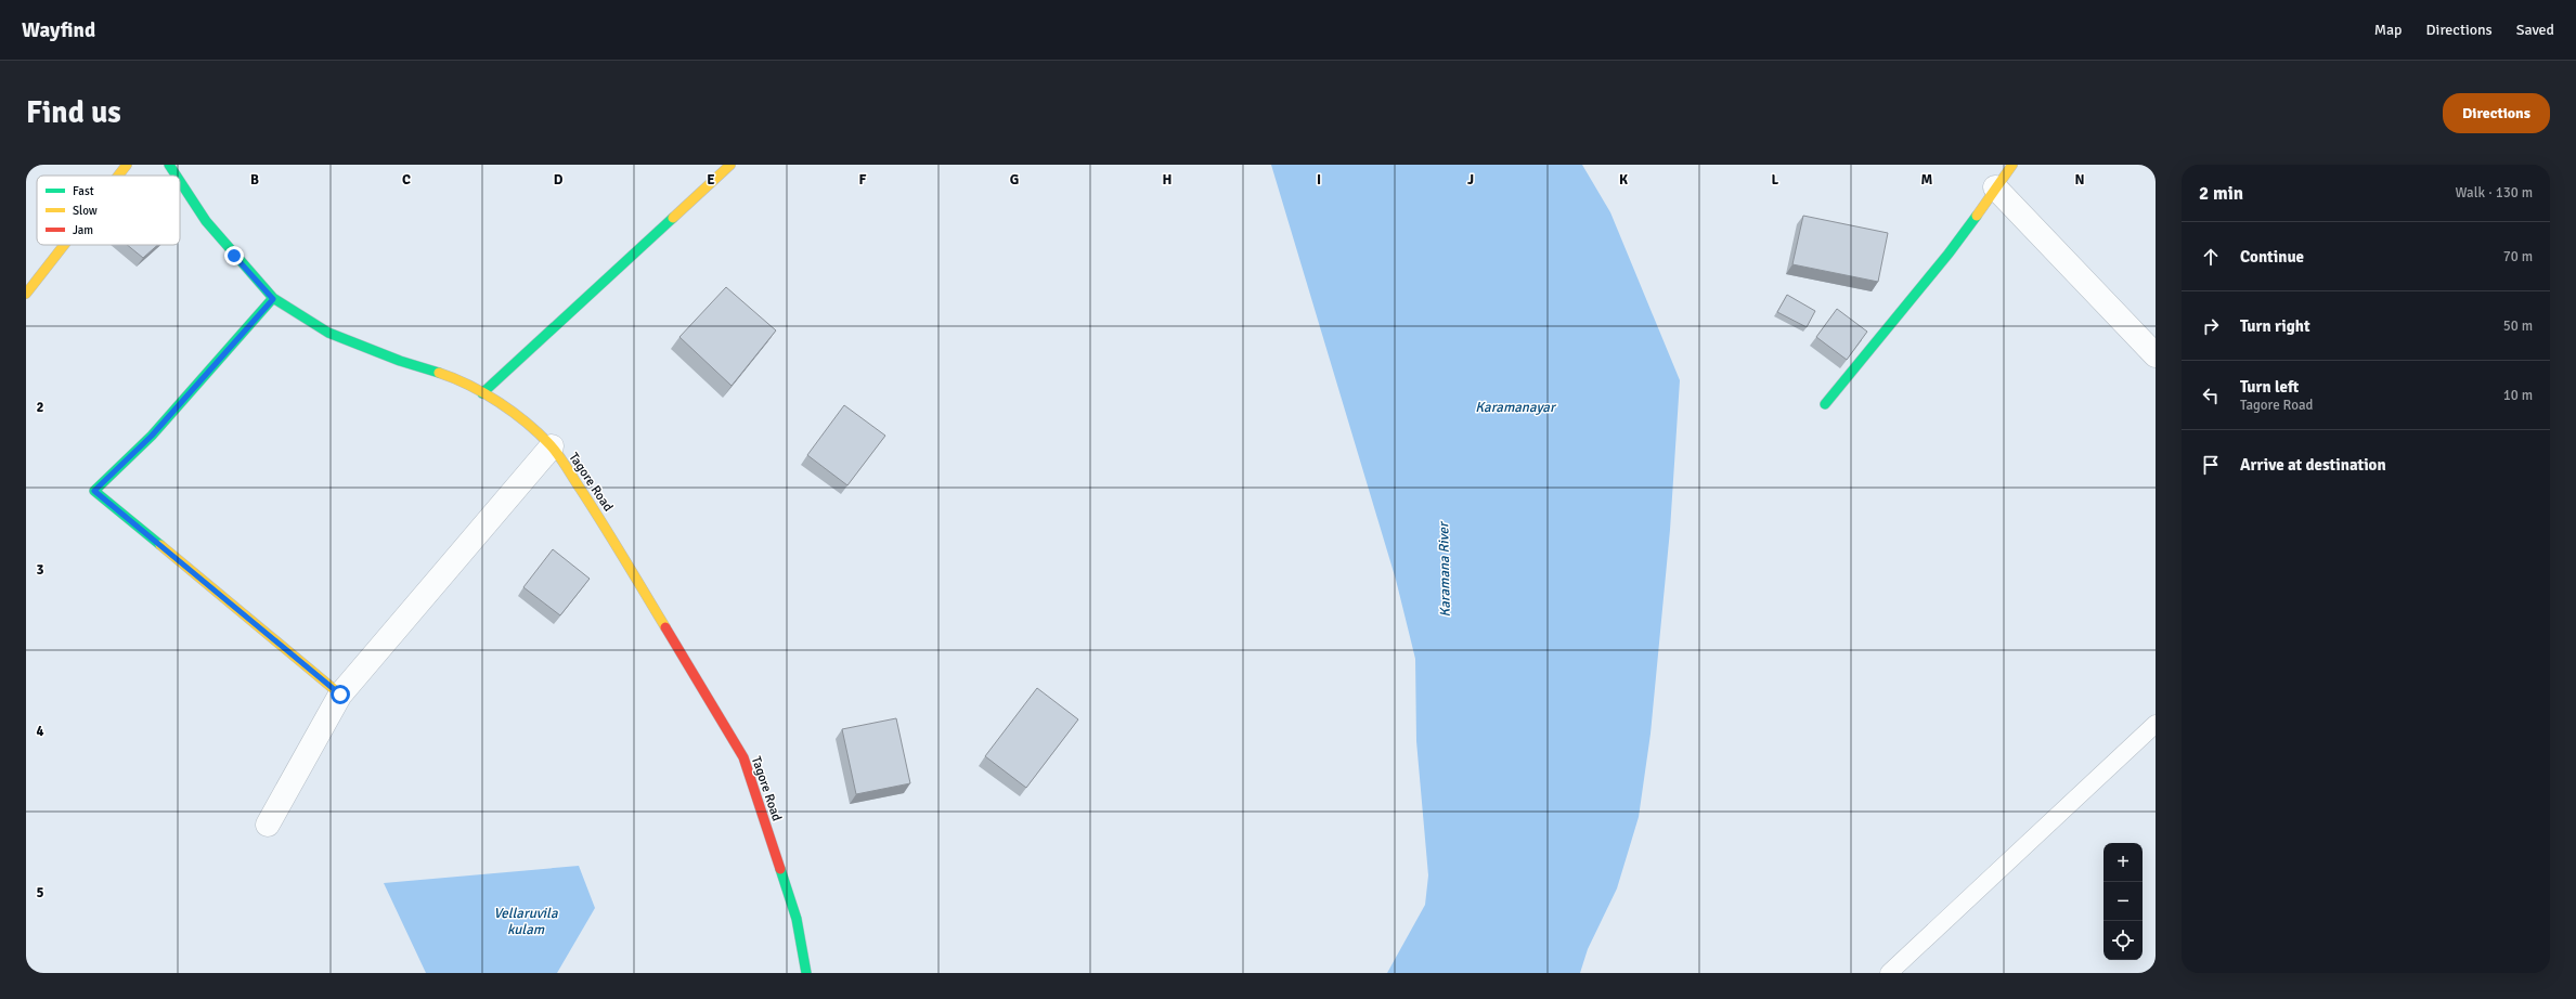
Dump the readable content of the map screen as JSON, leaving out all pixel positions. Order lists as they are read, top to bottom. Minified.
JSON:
{"streets":{"street":["Tagore Road"]},"water":["Karamanayar","Karamana River","Vellaruvila kulam"],"legend":["Fast","Slow","Jam"],"page":{"header":"Wayfind","nav":["Map","Directions","Saved"],"buttons":"Directions","title":"Find us","heading":["2 min","Walk · 130 m"],"list":[["Continue","70 m"],["Turn right","50 m"],["Turn left","Tagore Road","10 m"],"Arrive at destination"],"map_buttons":["+","−"]},"grid":{"columns":["B","C","D","E","F","G","H","I","J","K","L","M","N"],"rows":["2","3","4","5"]}}
